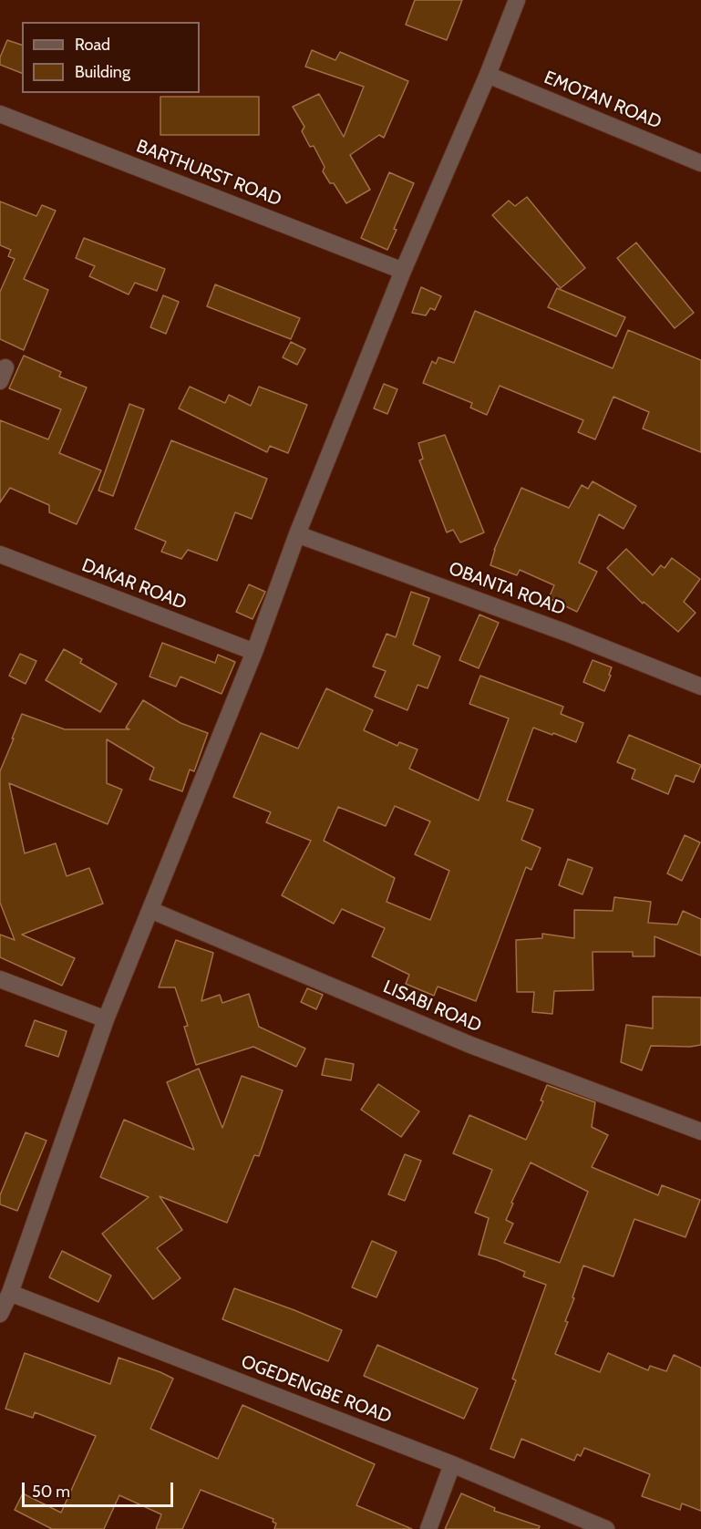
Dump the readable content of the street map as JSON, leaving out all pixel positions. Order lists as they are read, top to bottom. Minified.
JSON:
{"streets":{"street":["EMOTAN ROAD","BARTHURST ROAD","DAKAR ROAD","OBANTA ROAD","LISABI ROAD","OGEDENGBE ROAD"]},"legend":["Road","Building"],"scale_bar":"50 m"}
